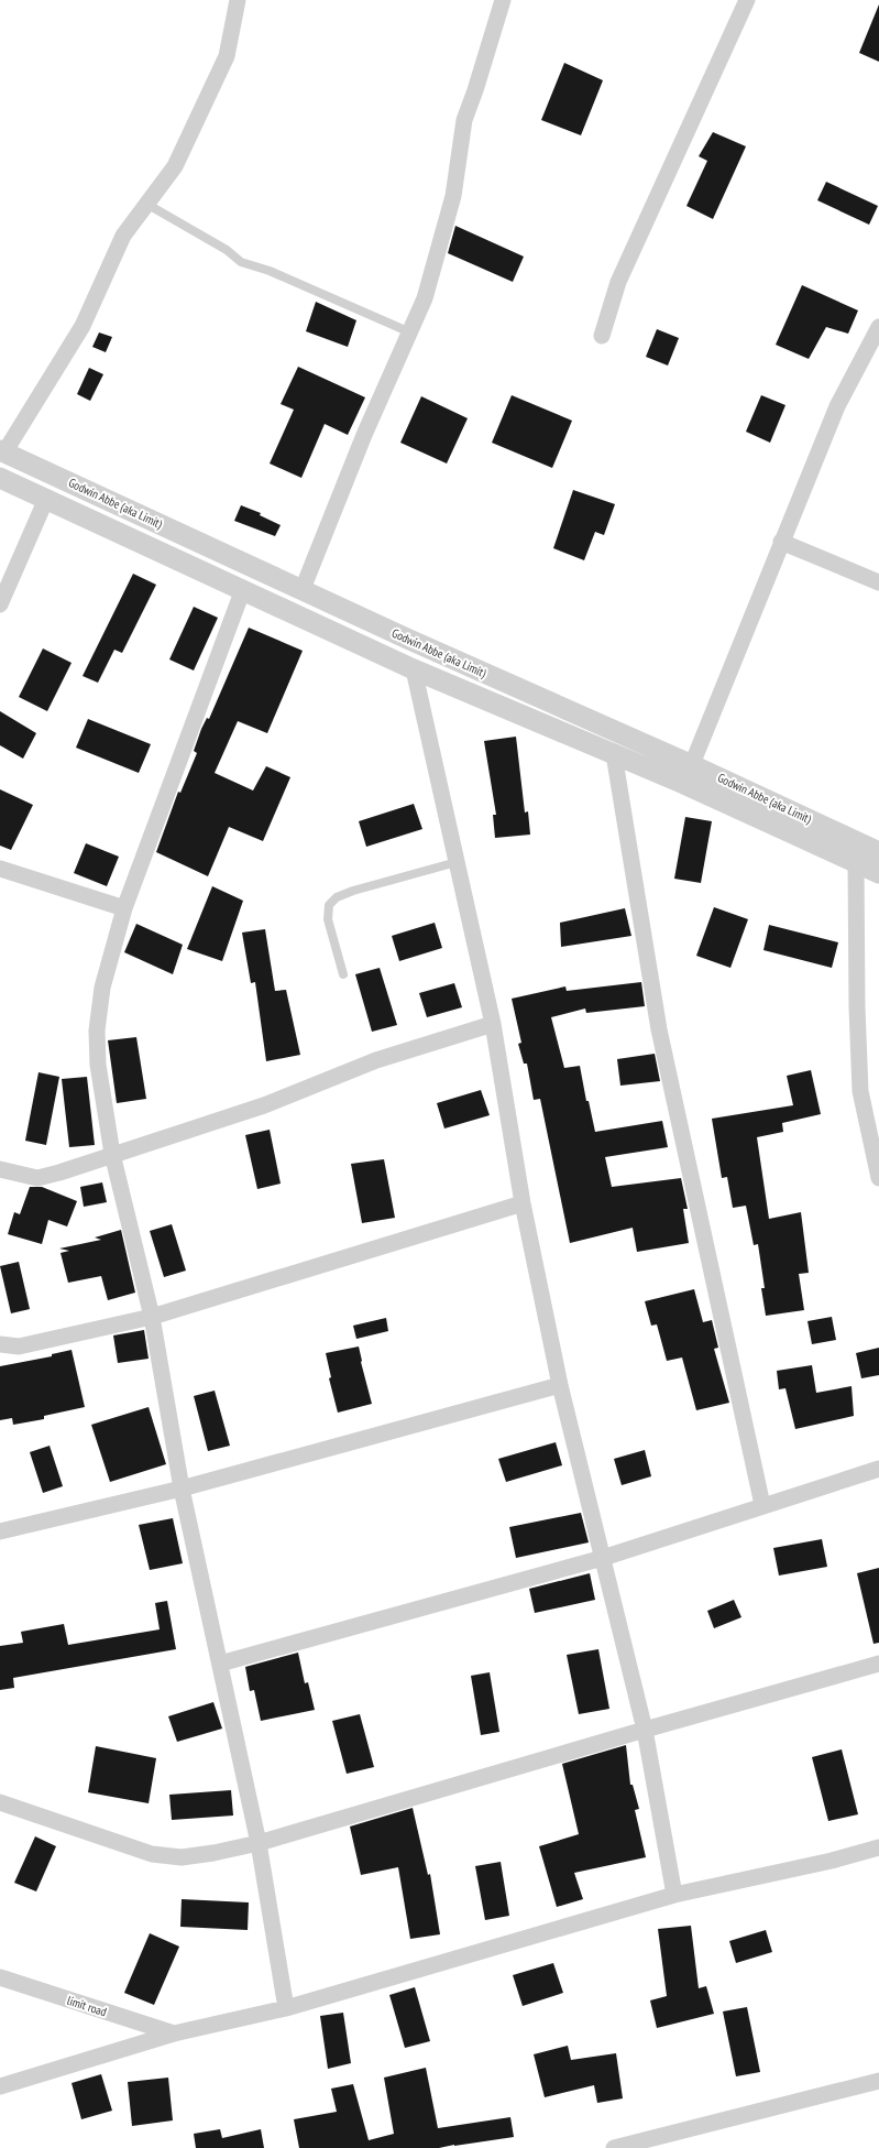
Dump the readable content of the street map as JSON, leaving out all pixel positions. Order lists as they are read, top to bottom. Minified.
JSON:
{"streets":{"street":["Godwin Abbe (aka Limit)","limit road"]}}
